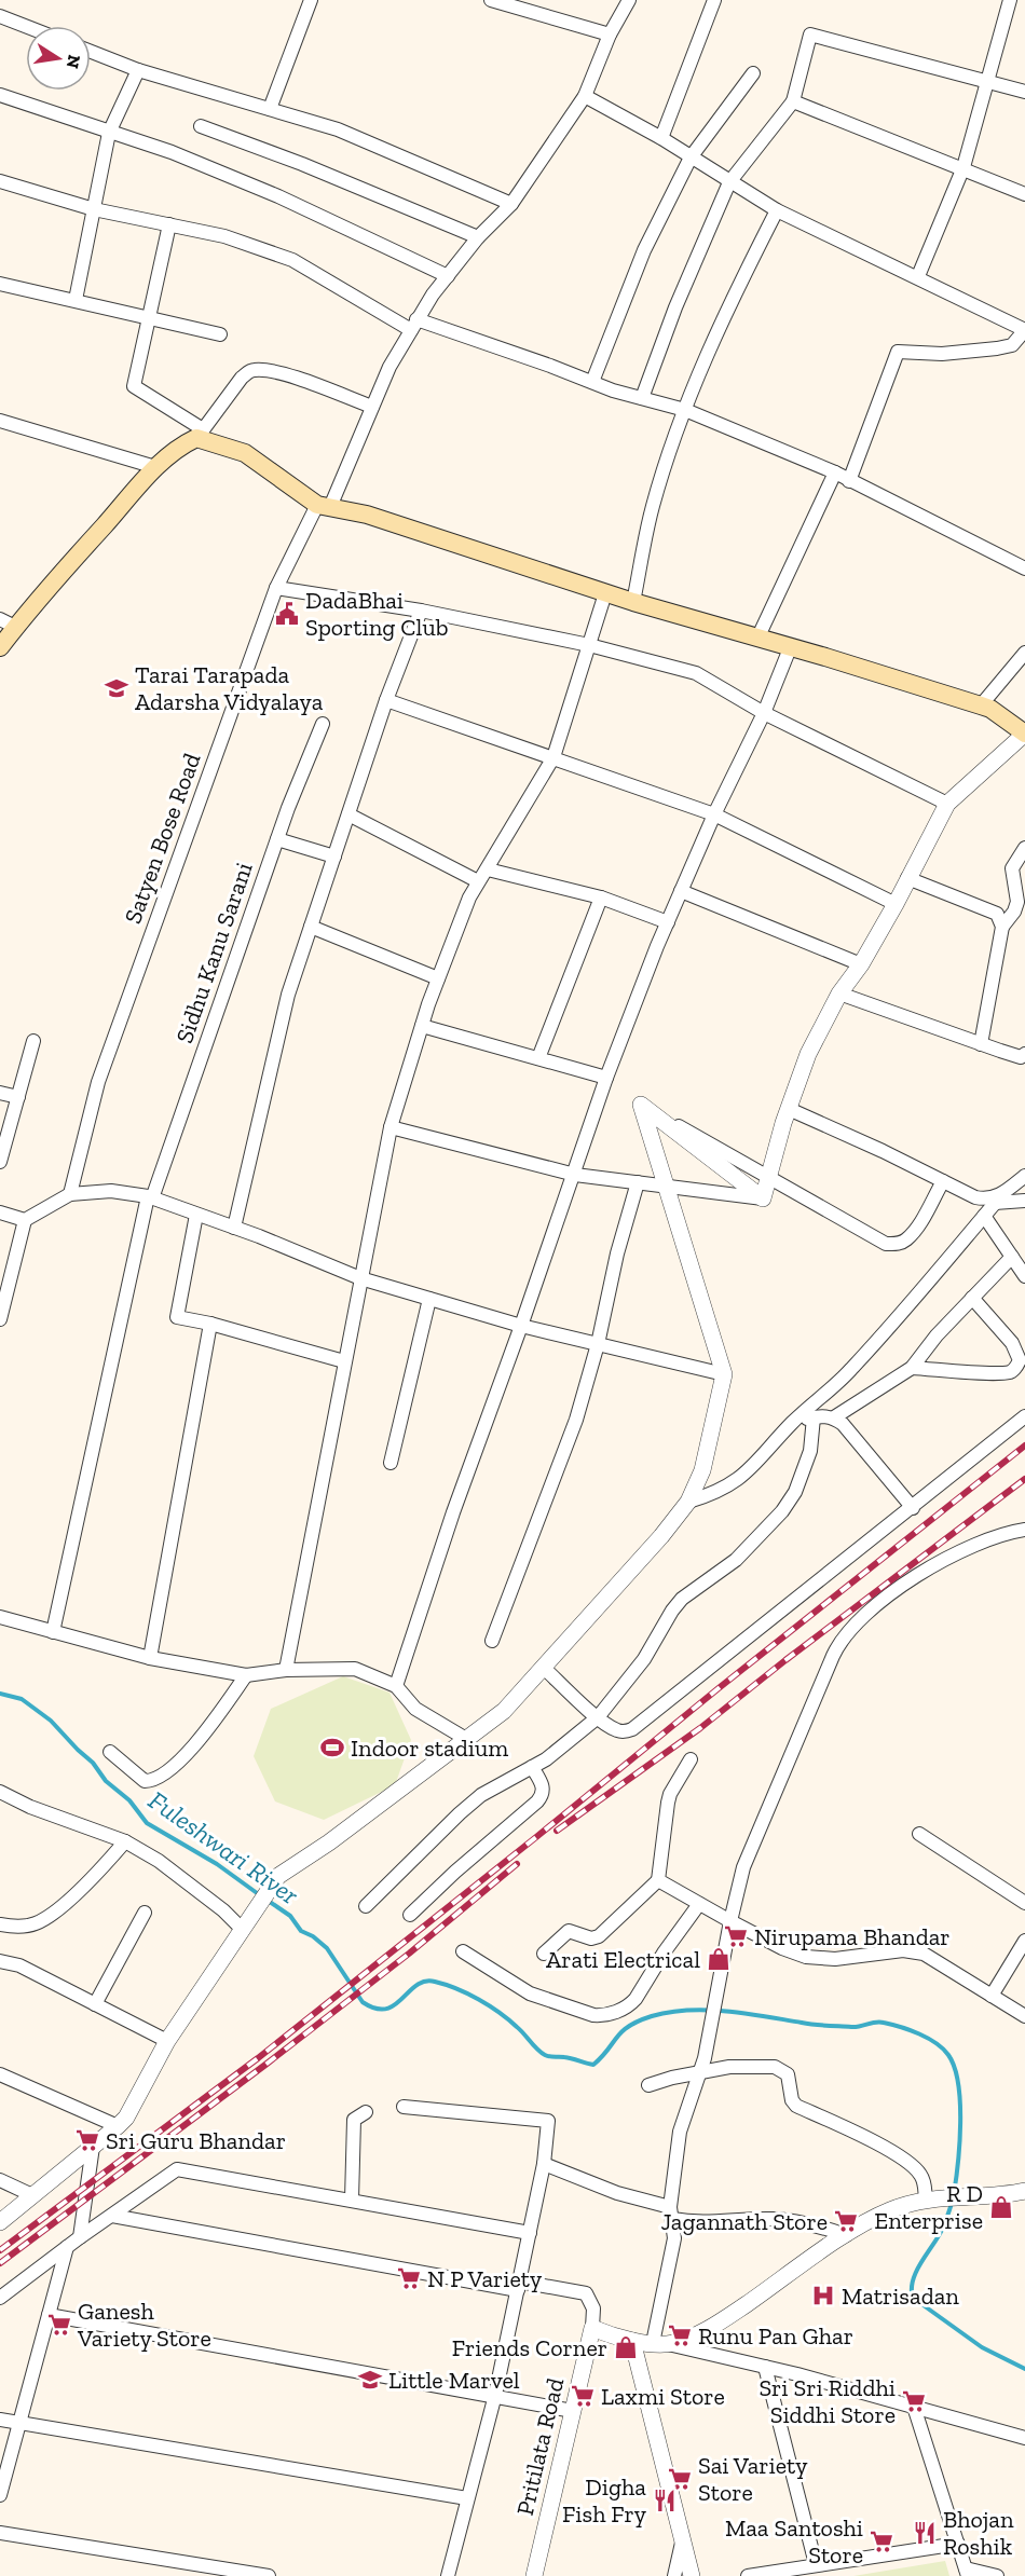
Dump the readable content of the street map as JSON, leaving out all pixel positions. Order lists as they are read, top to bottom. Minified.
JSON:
{"streets":{"street":["Satyen Bose Road","Sidhu Kanu Sarani","Pritilata Road"]},"water":["Fuleshwari River"],"places":{"public building":["DadaBhai Sporting Club"],"school or university":["Tarai Tarapada Adarsha Vidyalaya","Little Marvel"],"sports":["Indoor stadium"],"supermarket":["Nirupama Bhandar","Sri Guru Bhandar","Jagannath Store","N P Variety","Ganesh Variety Store","Runu Pan Ghar","Laxmi Store","Sri Sri Riddhi Siddhi Store","Sai Variety Store","Maa Santoshi Store"],"shop":["Arati Electrical","R D Enterprise","Friends Corner"],"hospital":["Matrisadan"],"restaurant":["Digha Fish Fry","Bhojan Roshik"]},"north":"right"}
